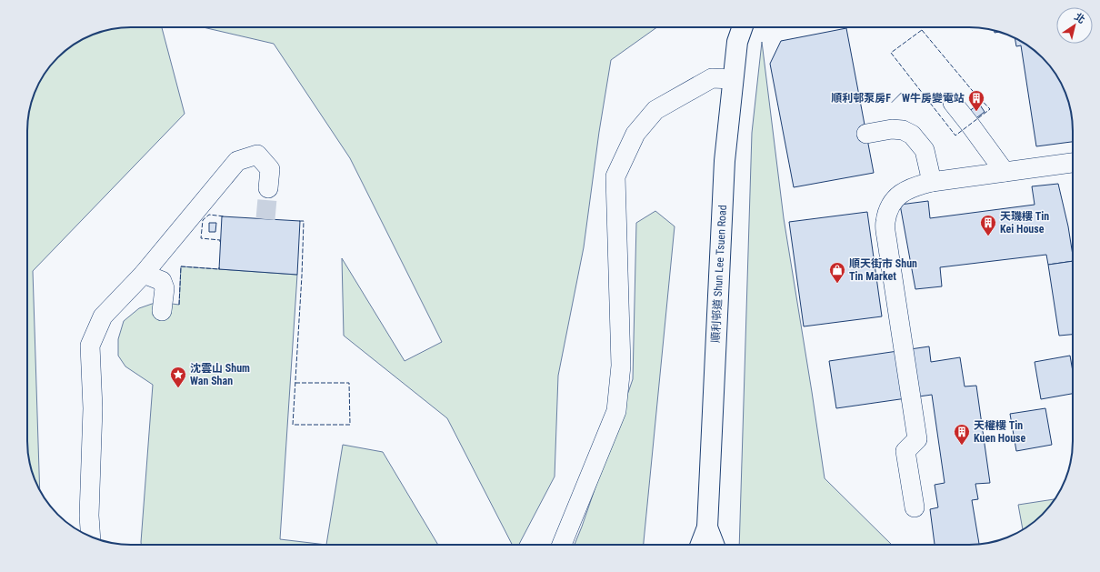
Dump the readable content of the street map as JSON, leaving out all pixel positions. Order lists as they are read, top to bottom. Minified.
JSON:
{"streets":{"main road":["順利邨道 Shun Lee Tsuen Road"]},"places":{"building":["順利邨泵房F／W牛房變電站","天璣樓 Tin Kei House","天權樓 Tin Kuen House"],"shop":["順天街市 Shun Tin Market"],"place":["沈雲山 Shum Wan Shan"]},"north":"top right"}
